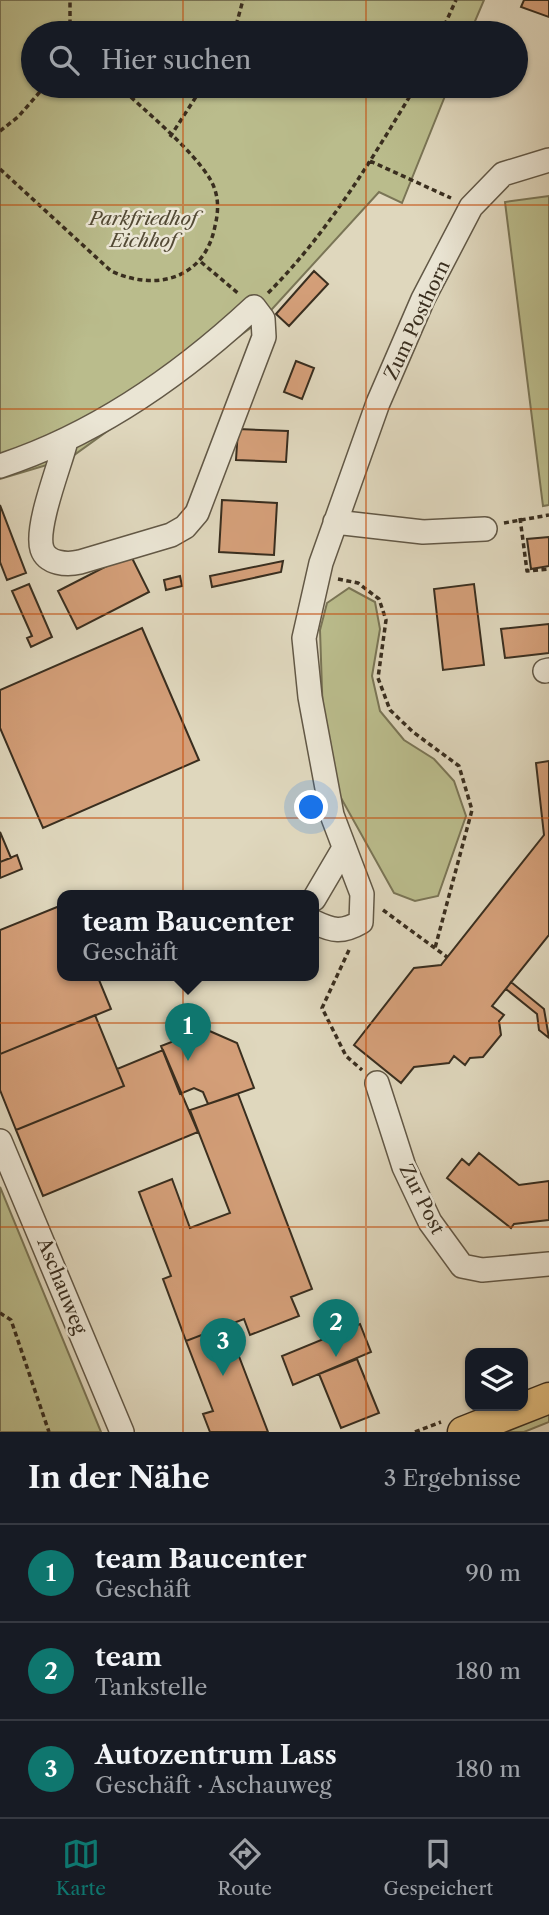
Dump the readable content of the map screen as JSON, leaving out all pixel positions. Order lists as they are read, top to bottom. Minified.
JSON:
{"streets":{"street":["Zum Posthorn","Zur Post","Aschauweg"]},"parks":["Parkfriedhof Eichhof"],"page":{"search":"Hier suchen","popup":["team Baucenter","Geschäft"],"pins":["1","2","3"],"heading":["In der Nähe","3 Ergebnisse"],"list":[{"mark":"1","name":"team Baucenter","note":"Geschäft","value":"90 m"},{"mark":"2","name":"team","note":"Tankstelle","value":"180 m"},{"mark":"3","name":"Autozentrum Lass","note":"Geschäft · Aschauweg","value":"180 m"}],"nav":["Karte","Route","Gespeichert"]}}
